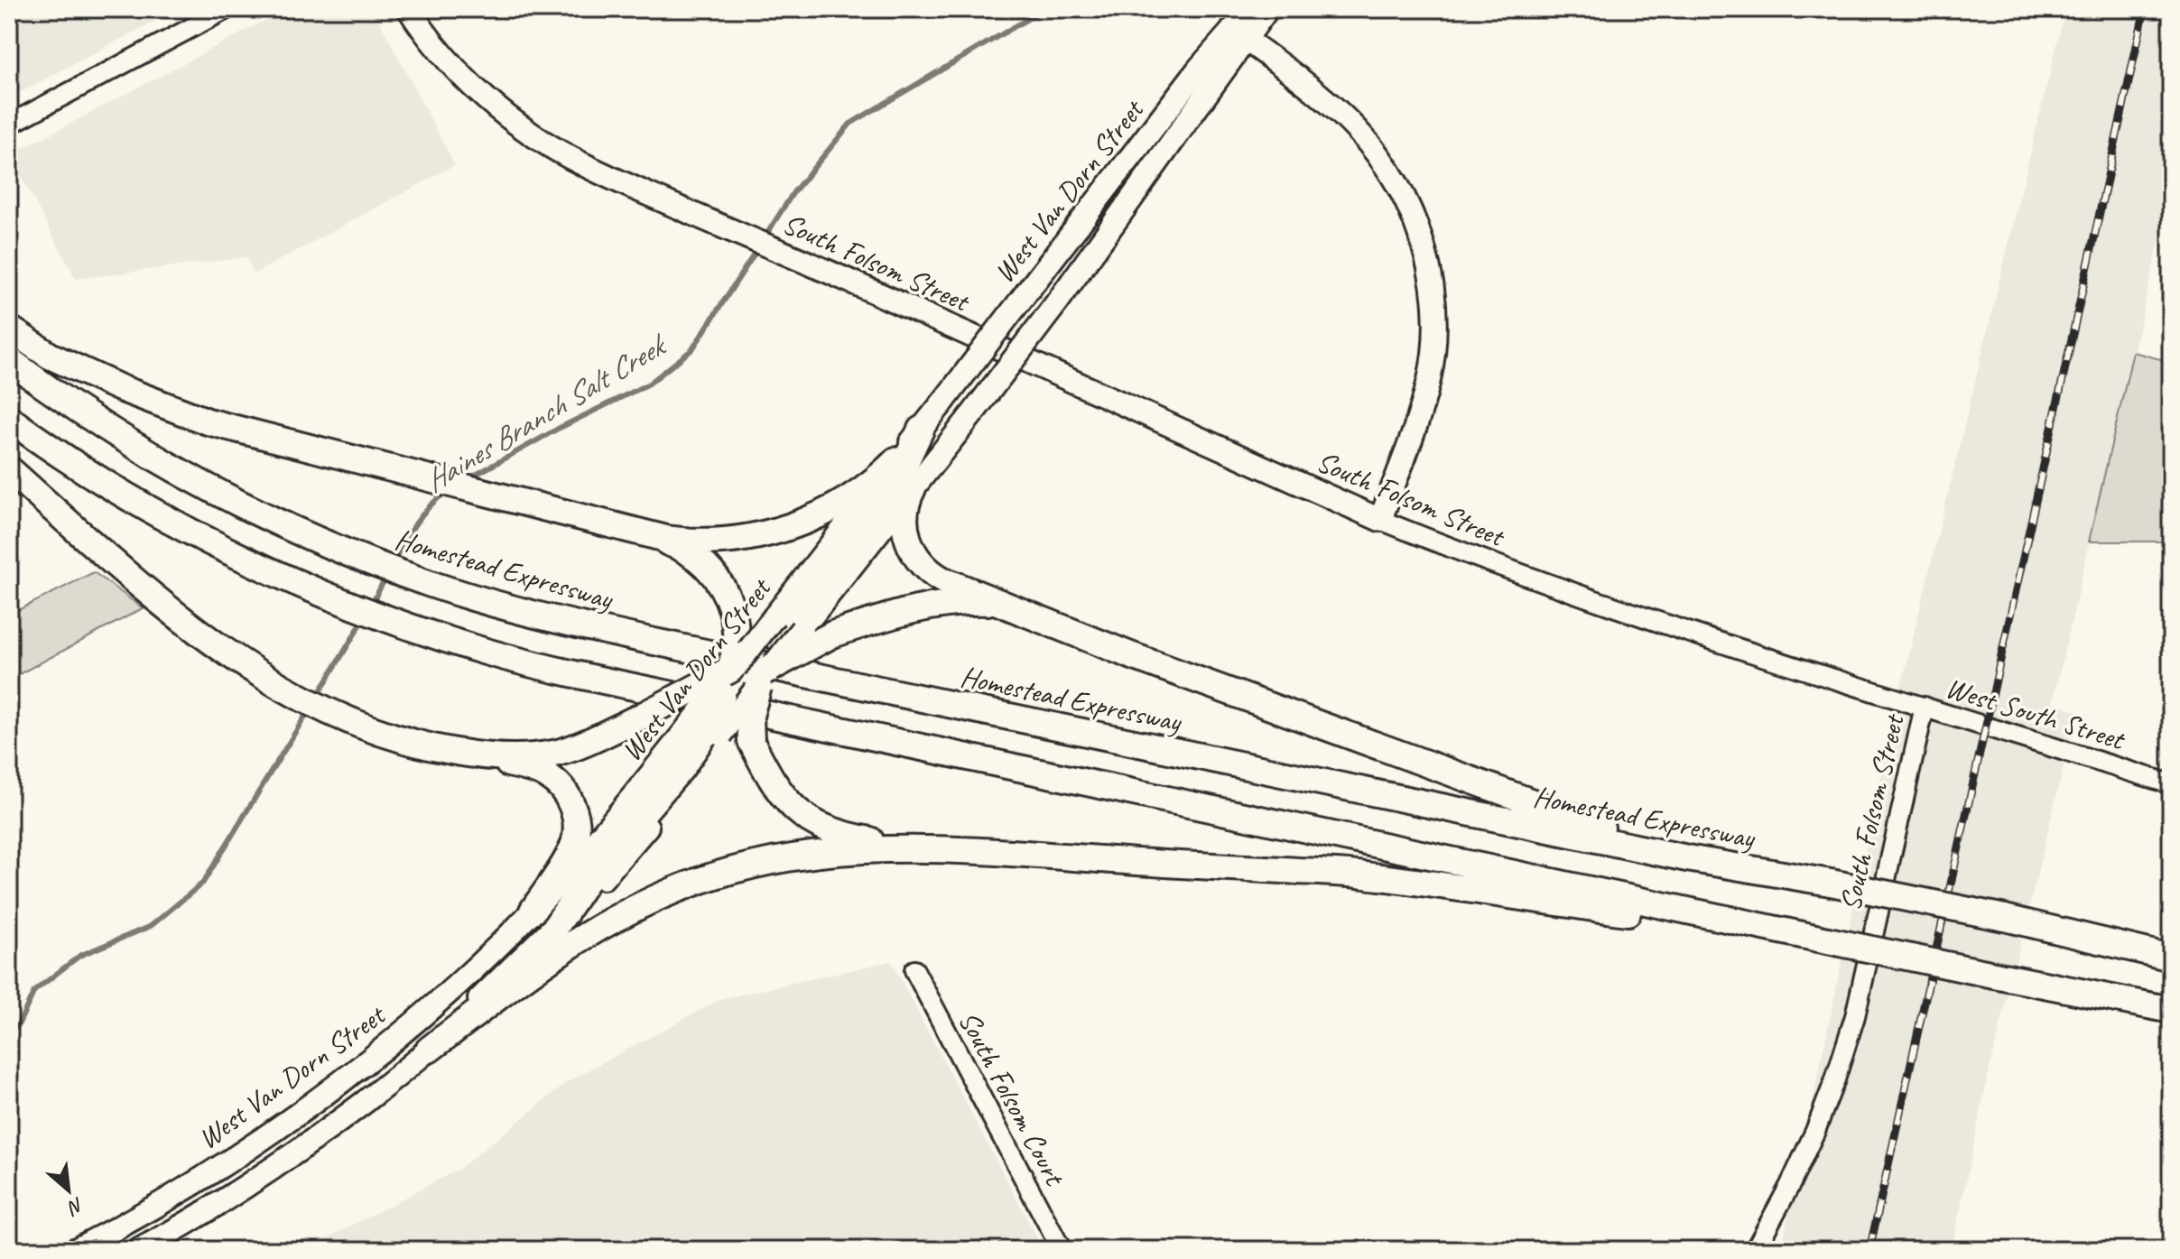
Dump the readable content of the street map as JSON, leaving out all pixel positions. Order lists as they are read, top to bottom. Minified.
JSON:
{"streets":{"highway":["Homestead Expressway"],"main road":["West Van Dorn Street","South Folsom Street"],"street":["West South Street","South Folsom Court"]},"crossings":[["South Folsom Street","West South Street"]],"water":["Haines Branch Salt Creek"],"north":"bottom right"}
